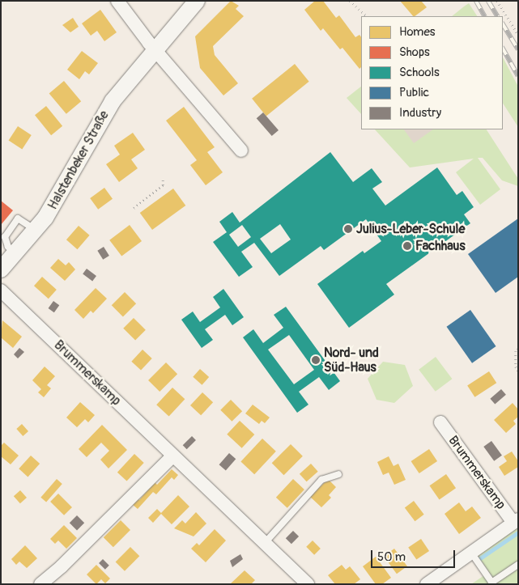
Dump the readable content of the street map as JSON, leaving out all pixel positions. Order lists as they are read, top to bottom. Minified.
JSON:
{"streets":{"street":["Halstenbeker Straße","Brummerskamp"]},"places":["Julius-Leber-Schule","Fachhaus","Nord- und Süd-Haus"],"legend":["Homes","Shops","Schools","Public","Industry"],"scale_bar":"50 m"}
